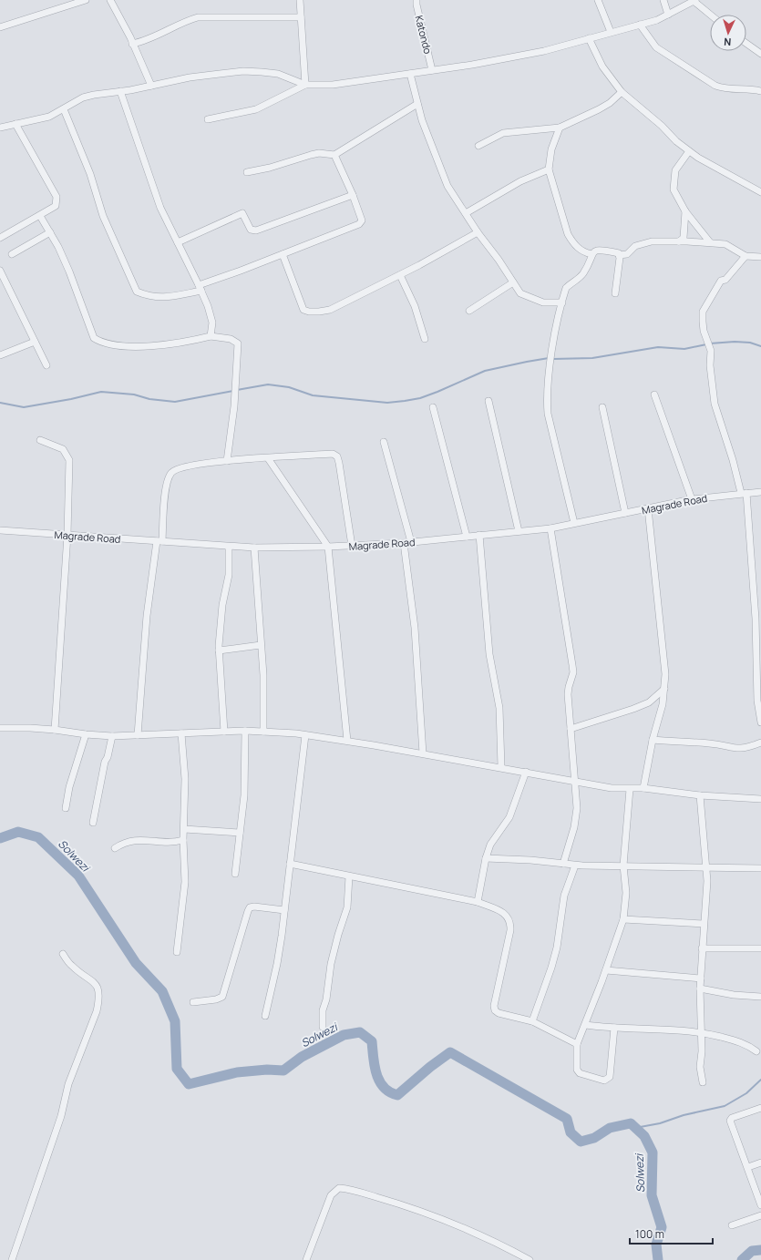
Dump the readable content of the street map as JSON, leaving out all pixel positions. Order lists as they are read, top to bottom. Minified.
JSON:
{"streets":{"street":["Katondo","Magrade Road"]},"water":["Solwezi"],"scale_bar":"100 m","north":"bottom"}
